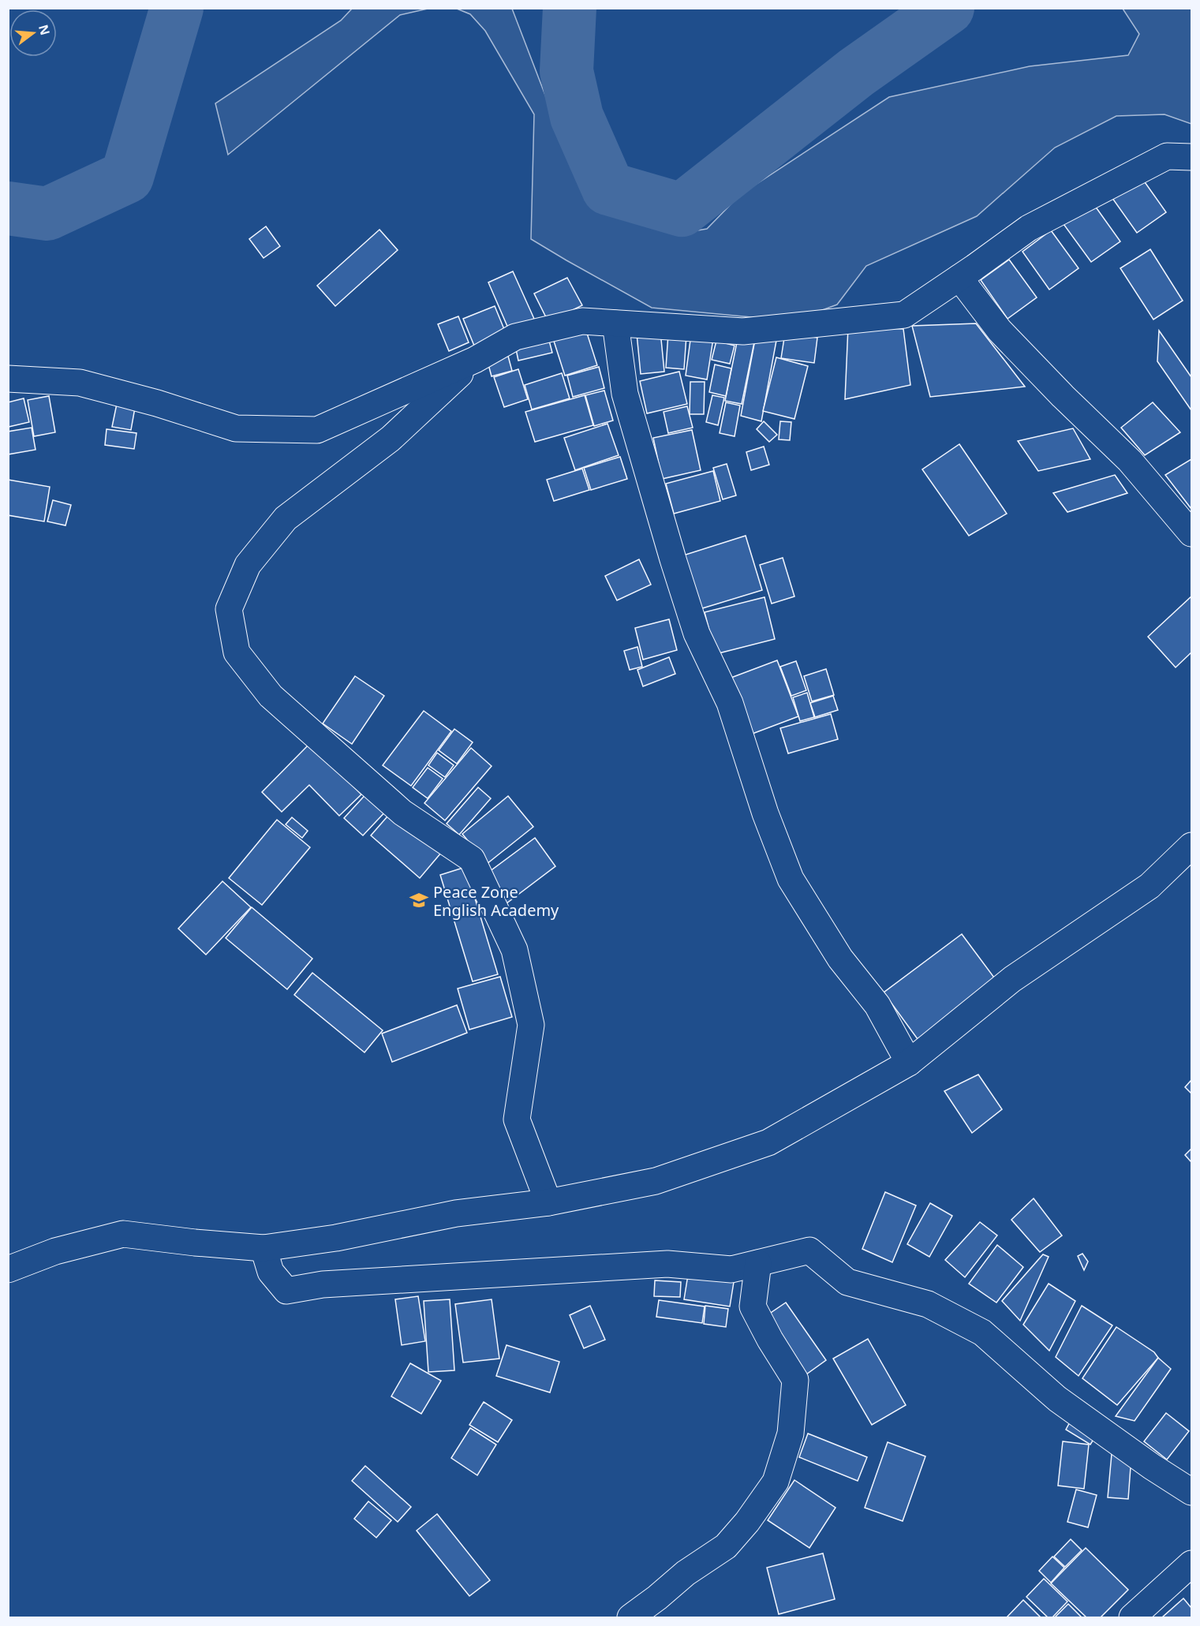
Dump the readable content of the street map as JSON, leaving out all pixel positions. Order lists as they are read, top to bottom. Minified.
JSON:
{"places":{"school or university":["Peace Zone English Academy"]},"north":"right"}
